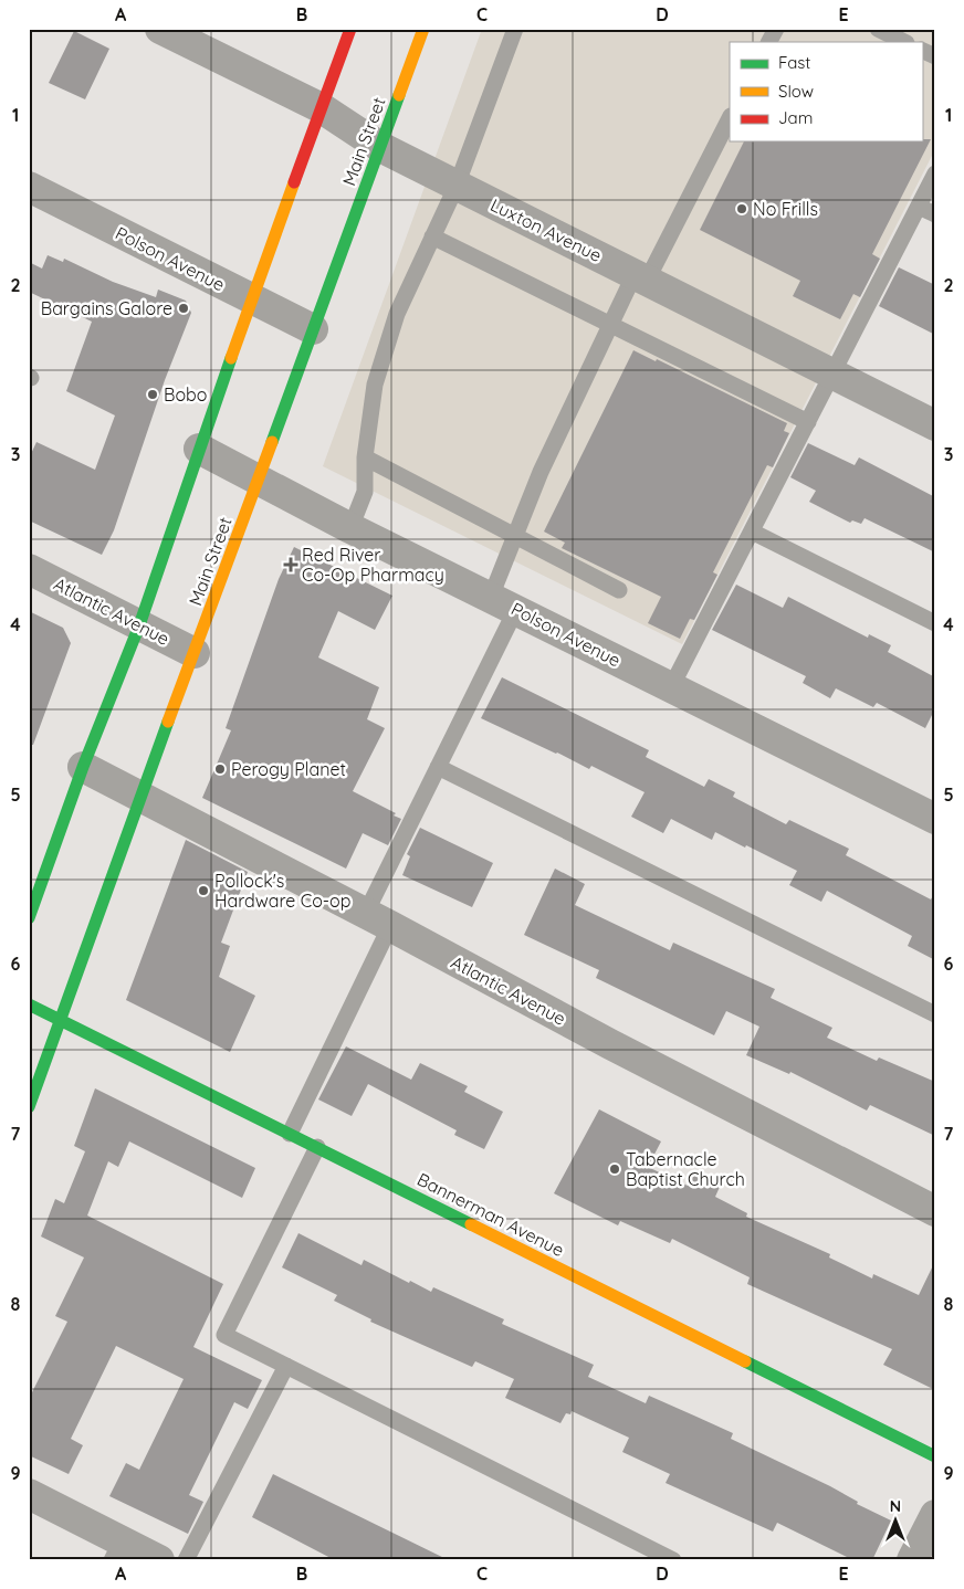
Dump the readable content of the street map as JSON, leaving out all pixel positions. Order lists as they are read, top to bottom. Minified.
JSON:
{"streets":{"main road":["Main Street","Bannerman Avenue"],"street":["Luxton Avenue","Polson Avenue","Atlantic Avenue"]},"crossings":[["Main Street","Luxton Avenue"],["Main Street","Polson Avenue"],["Main Street","Atlantic Avenue"],["Main Street","Bannerman Avenue"]],"places":{"other":["No Frills","Bargains Galore","Bobo","Perogy Planet","Pollock's Hardware Co-op","Tabernacle Baptist Church"],"health":["Red River Co-Op Pharmacy"]},"legend":["Fast","Slow","Jam"],"north":"top","grid":{"columns":["A","B","C","D","E"],"rows":["1","2","3","4","5","6","7","8","9"]}}
